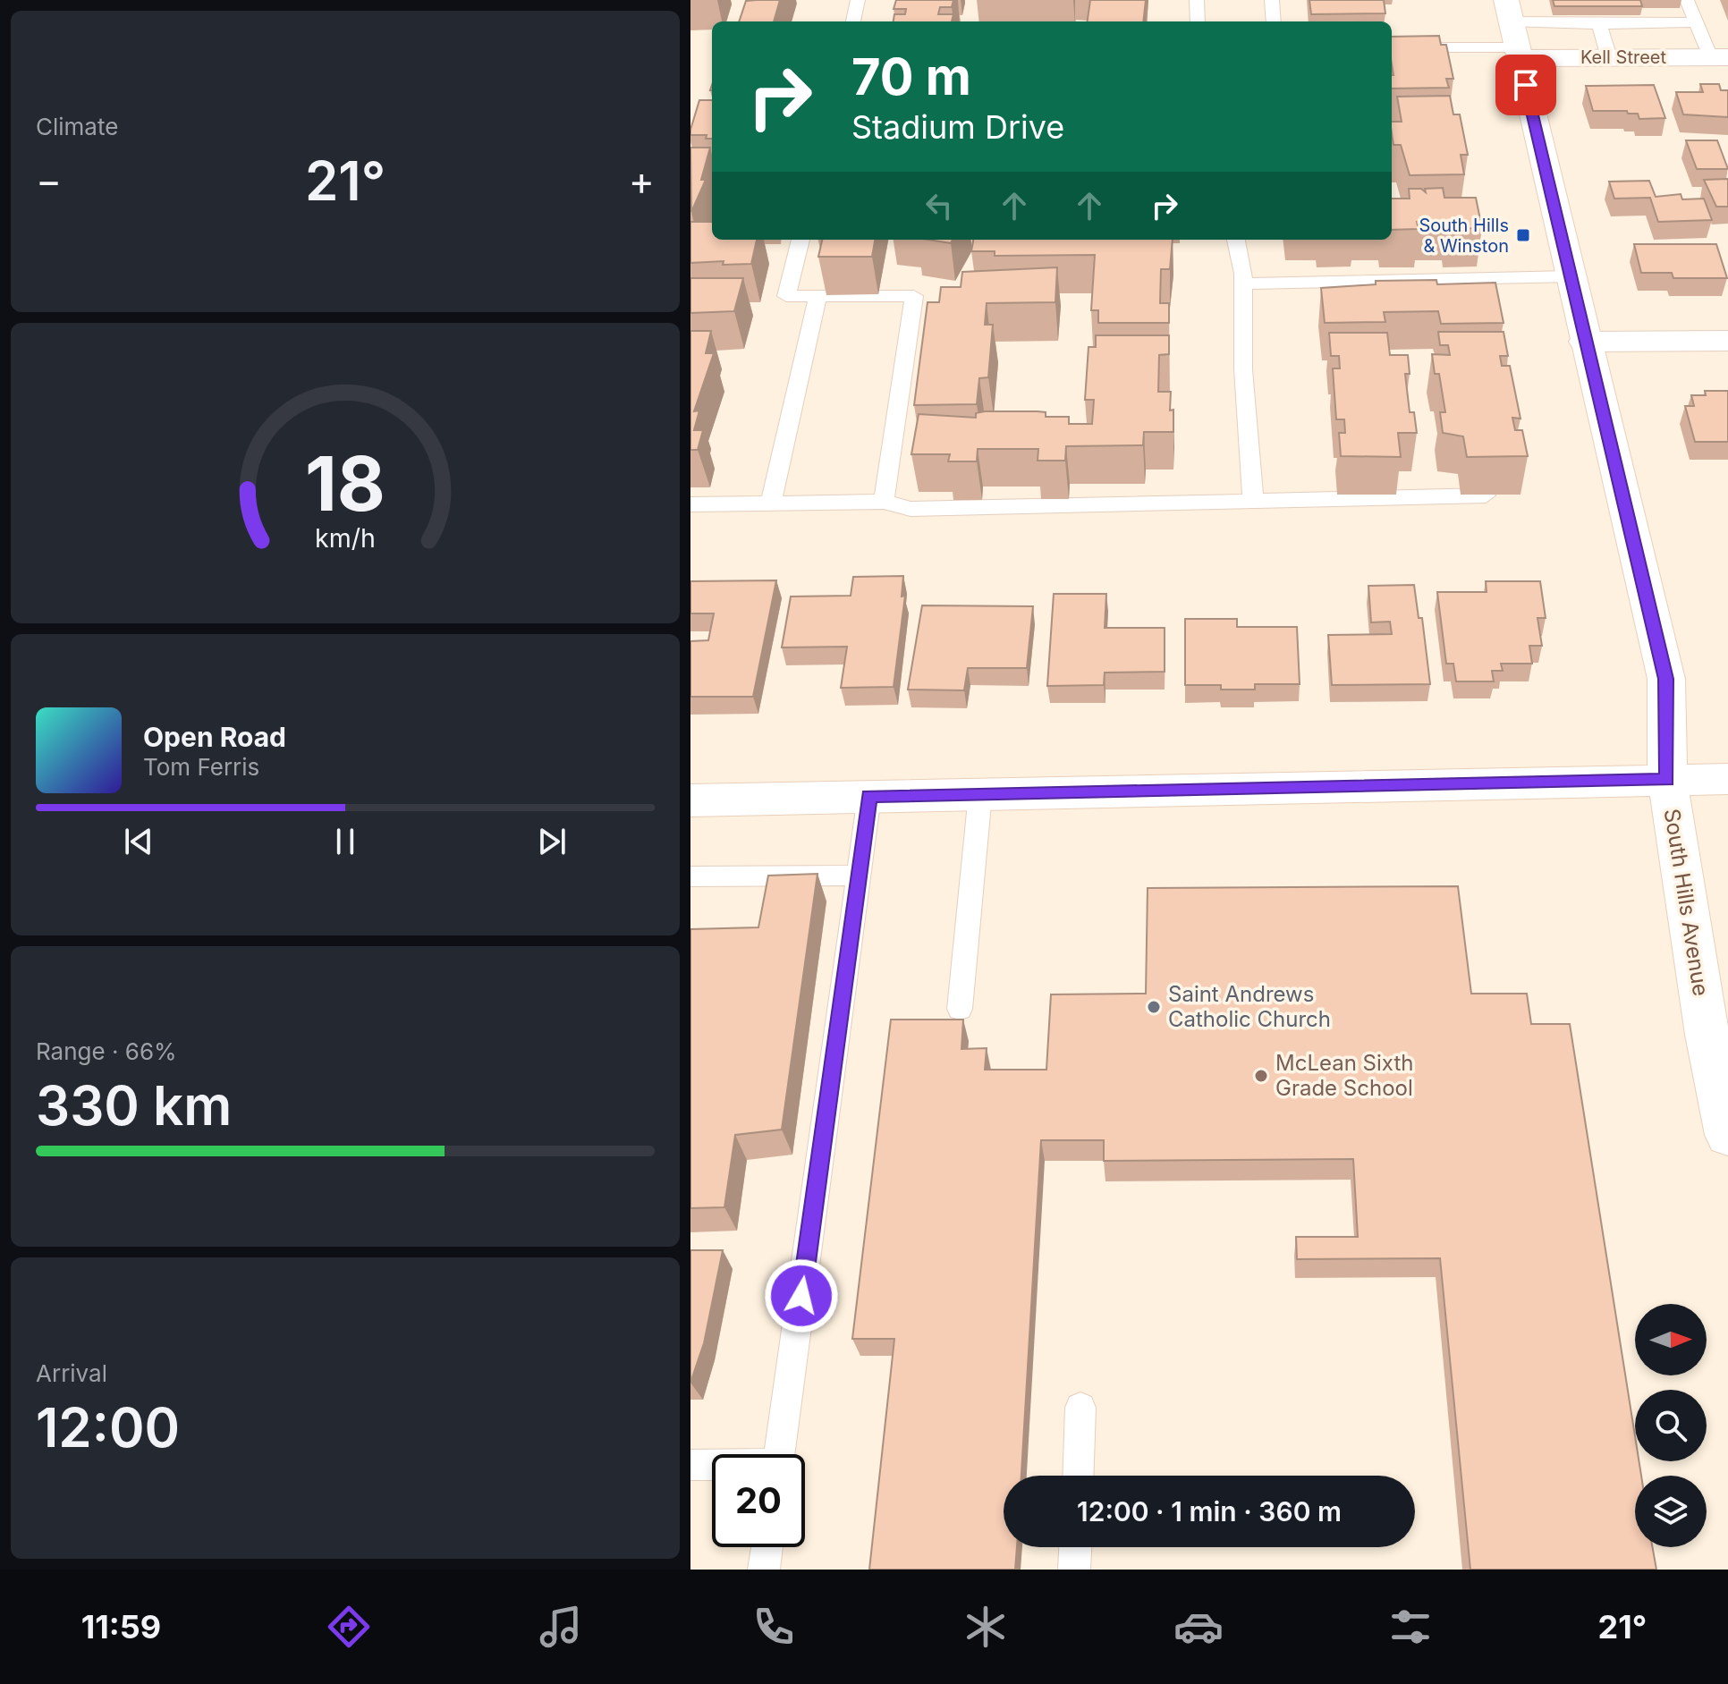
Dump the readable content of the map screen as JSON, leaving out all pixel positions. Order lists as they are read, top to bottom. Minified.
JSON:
{"streets":{"street":["Kell Street","South Hills Avenue"]},"crossings":[["Kell Street","South Hills Avenue"]],"places":{"transit":["South Hills & Winston"],"other":["Saint Andrews Catholic Church","McLean Sixth Grade School"]},"north":"right","page":{"tile":["Climate",["Range · 66%","330 km"],["Arrival","12:00"]],"turn":["70 m","Stadium Drive"],"heat":["−","21°","+"],"song":["Open Road","Tom Ferris"],"limit":"20","trip":"12:00 · 1 min · 360 m","tabs":["11:59","21°"],"gauge":["18","km/h"]}}
